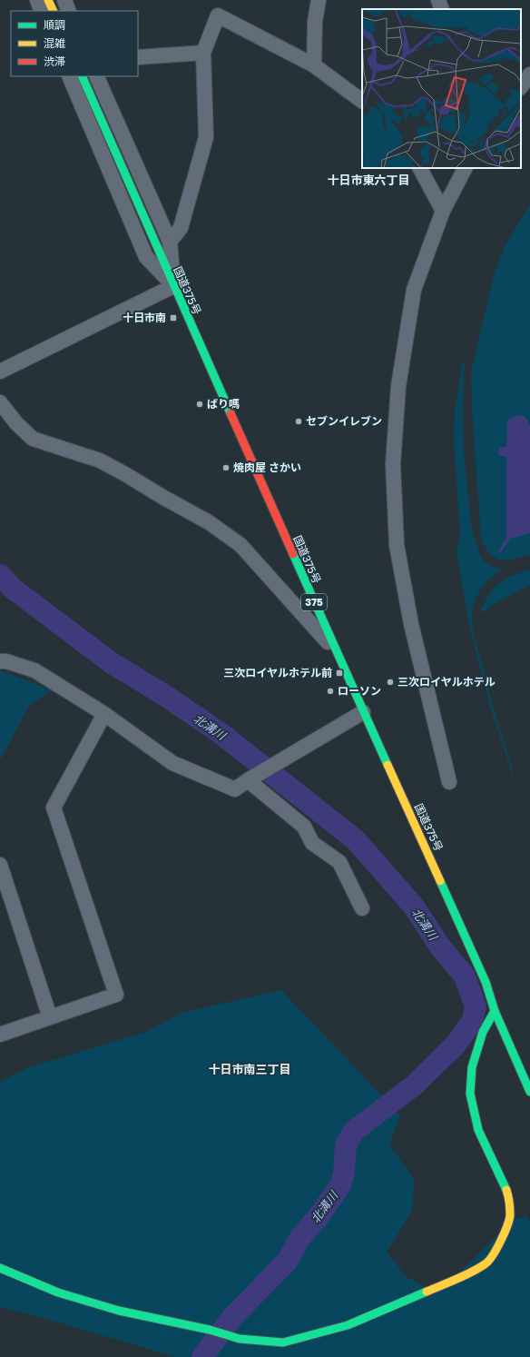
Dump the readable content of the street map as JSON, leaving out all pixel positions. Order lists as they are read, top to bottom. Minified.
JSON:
{"streets":{"main road":["国道375号","375"]},"districts":["十日市東六丁目","十日市南三丁目"],"water":["北溝川"],"places":{"transit":["十日市南","三次ロイヤルホテル前"],"other":["ばり嗎","セブンイレブン","焼肉屋 さかい","三次ロイヤルホテル","ローソン"]},"legend":["順調","混雑","渋滞"]}
